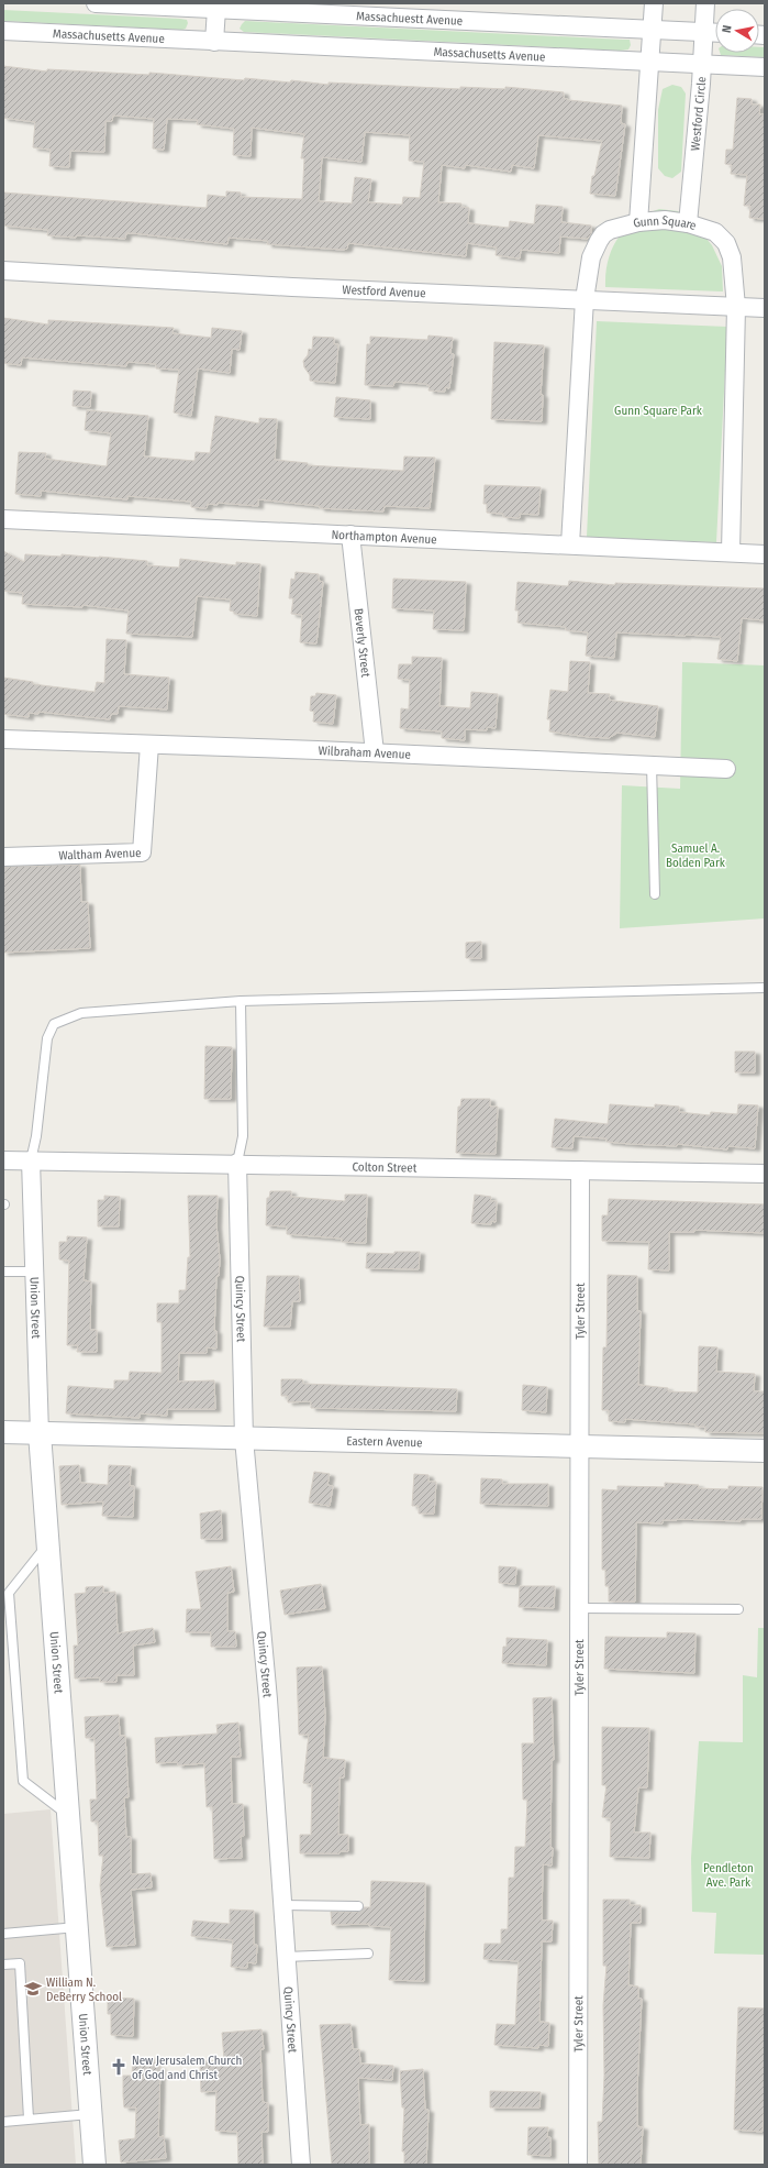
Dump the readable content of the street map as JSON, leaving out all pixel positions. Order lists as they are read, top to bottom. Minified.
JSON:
{"streets":{"street":["Massachuestt Avenue","Massachusetts Avenue","Westford Circle","Gunn Square","Westford Avenue","Northampton Avenue","Beverly Street","Wilbraham Avenue","Waltham Avenue","Colton Street","Union Street","Quincy Street","Tyler Street","Eastern Avenue"]},"crossings":[["Massachuestt Avenue","Westford Circle"],["Massachusetts Avenue","Westford Circle"],["Westford Circle","Gunn Square"],["Gunn Square","Westford Avenue"],["Gunn Square","Northampton Avenue"],["Northampton Avenue","Beverly Street"],["Beverly Street","Wilbraham Avenue"],["Wilbraham Avenue","Waltham Avenue"],["Colton Street","Union Street"],["Colton Street","Quincy Street"],["Colton Street","Tyler Street"],["Union Street","Eastern Avenue"],["Quincy Street","Eastern Avenue"],["Tyler Street","Eastern Avenue"]],"parks":["Gunn Square Park","Samuel A. Bolden Park","Pendleton Ave. Park"],"places":{"school or university":["William N. DeBerry School"],"church":["New Jerusalem Church of God and Christ"]},"north":"left"}
